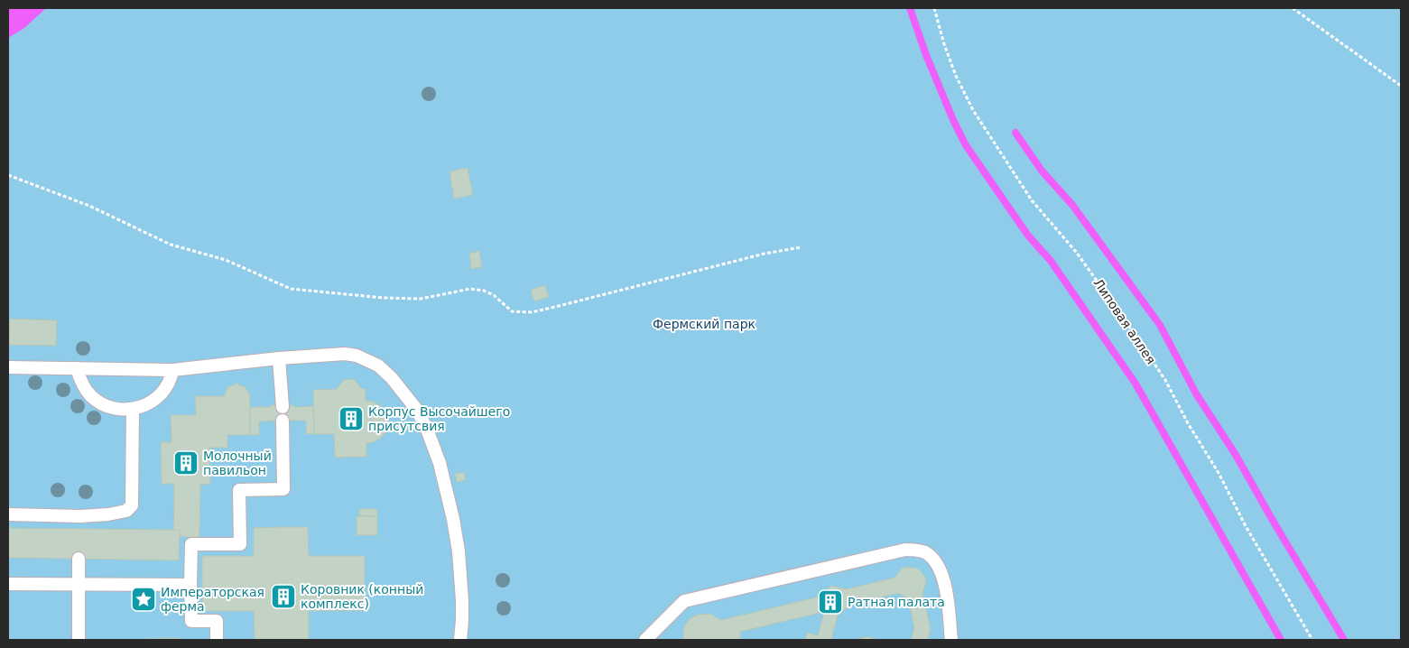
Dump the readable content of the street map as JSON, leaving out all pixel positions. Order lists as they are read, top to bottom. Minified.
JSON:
{"streets":{"path":["Липовая аллея"]},"parks":["Фермский парк"],"places":{"building":["Корпус Высочайшего присутсвия","Молочный павильон","Коровник (конный комплекс)","Ратная палата"],"place":["Императорская ферма"]}}
